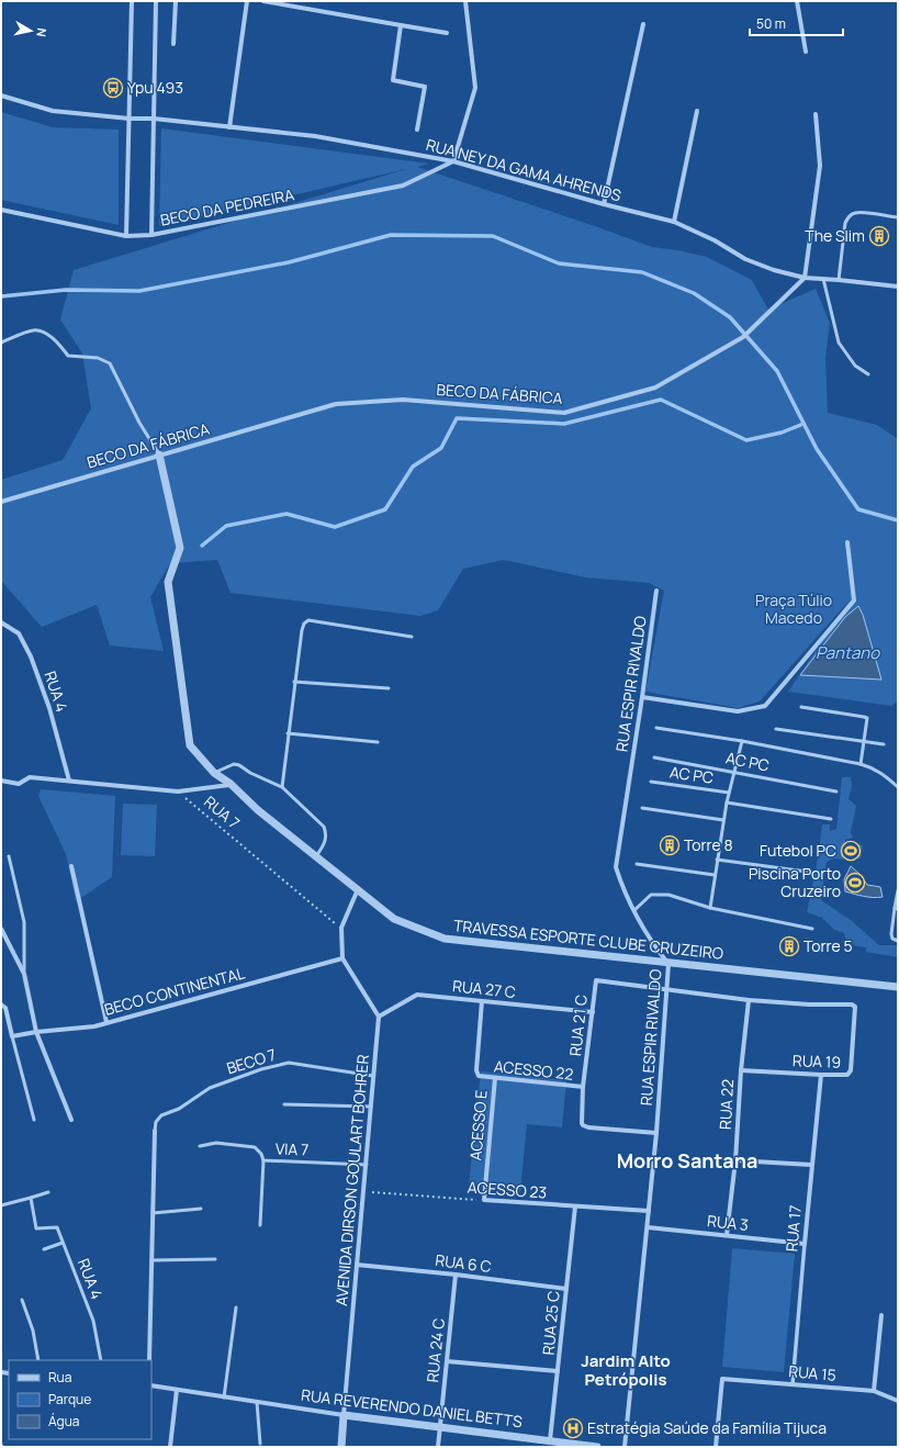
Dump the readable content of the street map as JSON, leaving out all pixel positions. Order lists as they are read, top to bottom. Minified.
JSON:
{"streets":{"street":["RUA NEY DA GAMA AHRENDS","BECO DA PEDREIRA","BECO DA FÁBRICA","RUA ESPIR RIVALDO","RUA 4","TRAVESSA ESPORTE CLUBE CRUZEIRO","RUA 27 C","BECO CONTINENTAL","RUA 21 C","RUA 19","ACESSO 22","RUA 22","ACESSO E","AVENIDA DIRSON GOULART BOHRER","ACESSO 23","RUA 3","RUA 17","RUA 6 C","RUA 25 C","RUA 24 C","RUA 15","RUA REVERENDO DANIEL BETTS"],"lane":["AC PC","BECO 7","VIA 7"],"path":["RUA 7"]},"crossings":[["RUA NEY DA GAMA AHRENDS","BECO DA PEDREIRA"],["RUA NEY DA GAMA AHRENDS","BECO DA FÁBRICA"],["BECO DA FÁBRICA","TRAVESSA ESPORTE CLUBE CRUZEIRO"],["RUA ESPIR RIVALDO","TRAVESSA ESPORTE CLUBE CRUZEIRO"],["RUA ESPIR RIVALDO","RUA 21 C"],["RUA ESPIR RIVALDO","ACESSO 23"],["RUA ESPIR RIVALDO","RUA 3"],["RUA 27 C","RUA 21 C"],["RUA 27 C","ACESSO 22"],["RUA 27 C","AVENIDA DIRSON GOULART BOHRER"],["RUA 21 C","ACESSO 22"],["BECO 7","AVENIDA DIRSON GOULART BOHRER"],["RUA 19","RUA 22"],["RUA 19","RUA 17"],["ACESSO 22","ACESSO E"],["RUA 22","RUA 3"],["ACESSO E","ACESSO 23"],["VIA 7","AVENIDA DIRSON GOULART BOHRER"],["AVENIDA DIRSON GOULART BOHRER","ACESSO 23"],["AVENIDA DIRSON GOULART BOHRER","RUA 6 C"],["AVENIDA DIRSON GOULART BOHRER","RUA REVERENDO DANIEL BETTS"],["ACESSO 23","RUA 25 C"],["RUA 3","RUA 17"],["RUA 17","RUA 15"],["RUA 6 C","RUA 25 C"],["RUA 6 C","RUA 24 C"],["RUA 25 C","RUA REVERENDO DANIEL BETTS"],["RUA 24 C","RUA REVERENDO DANIEL BETTS"]],"districts":["Morro Santana","Jardim Alto Petrópolis"],"water":["Pantano"],"parks":["Praça Túlio Macedo"],"places":{"bus stop":["Ypu 493"],"building":["The Slim","Torre 8","Torre 5"],"sports":["Futebol PC","Piscina Porto Cruzeiro"],"hospital":["Estratégia Saúde da Família Tijuca"]},"legend":["Rua","Parque","Água"],"scale_bar":"50 m","north":"right"}
